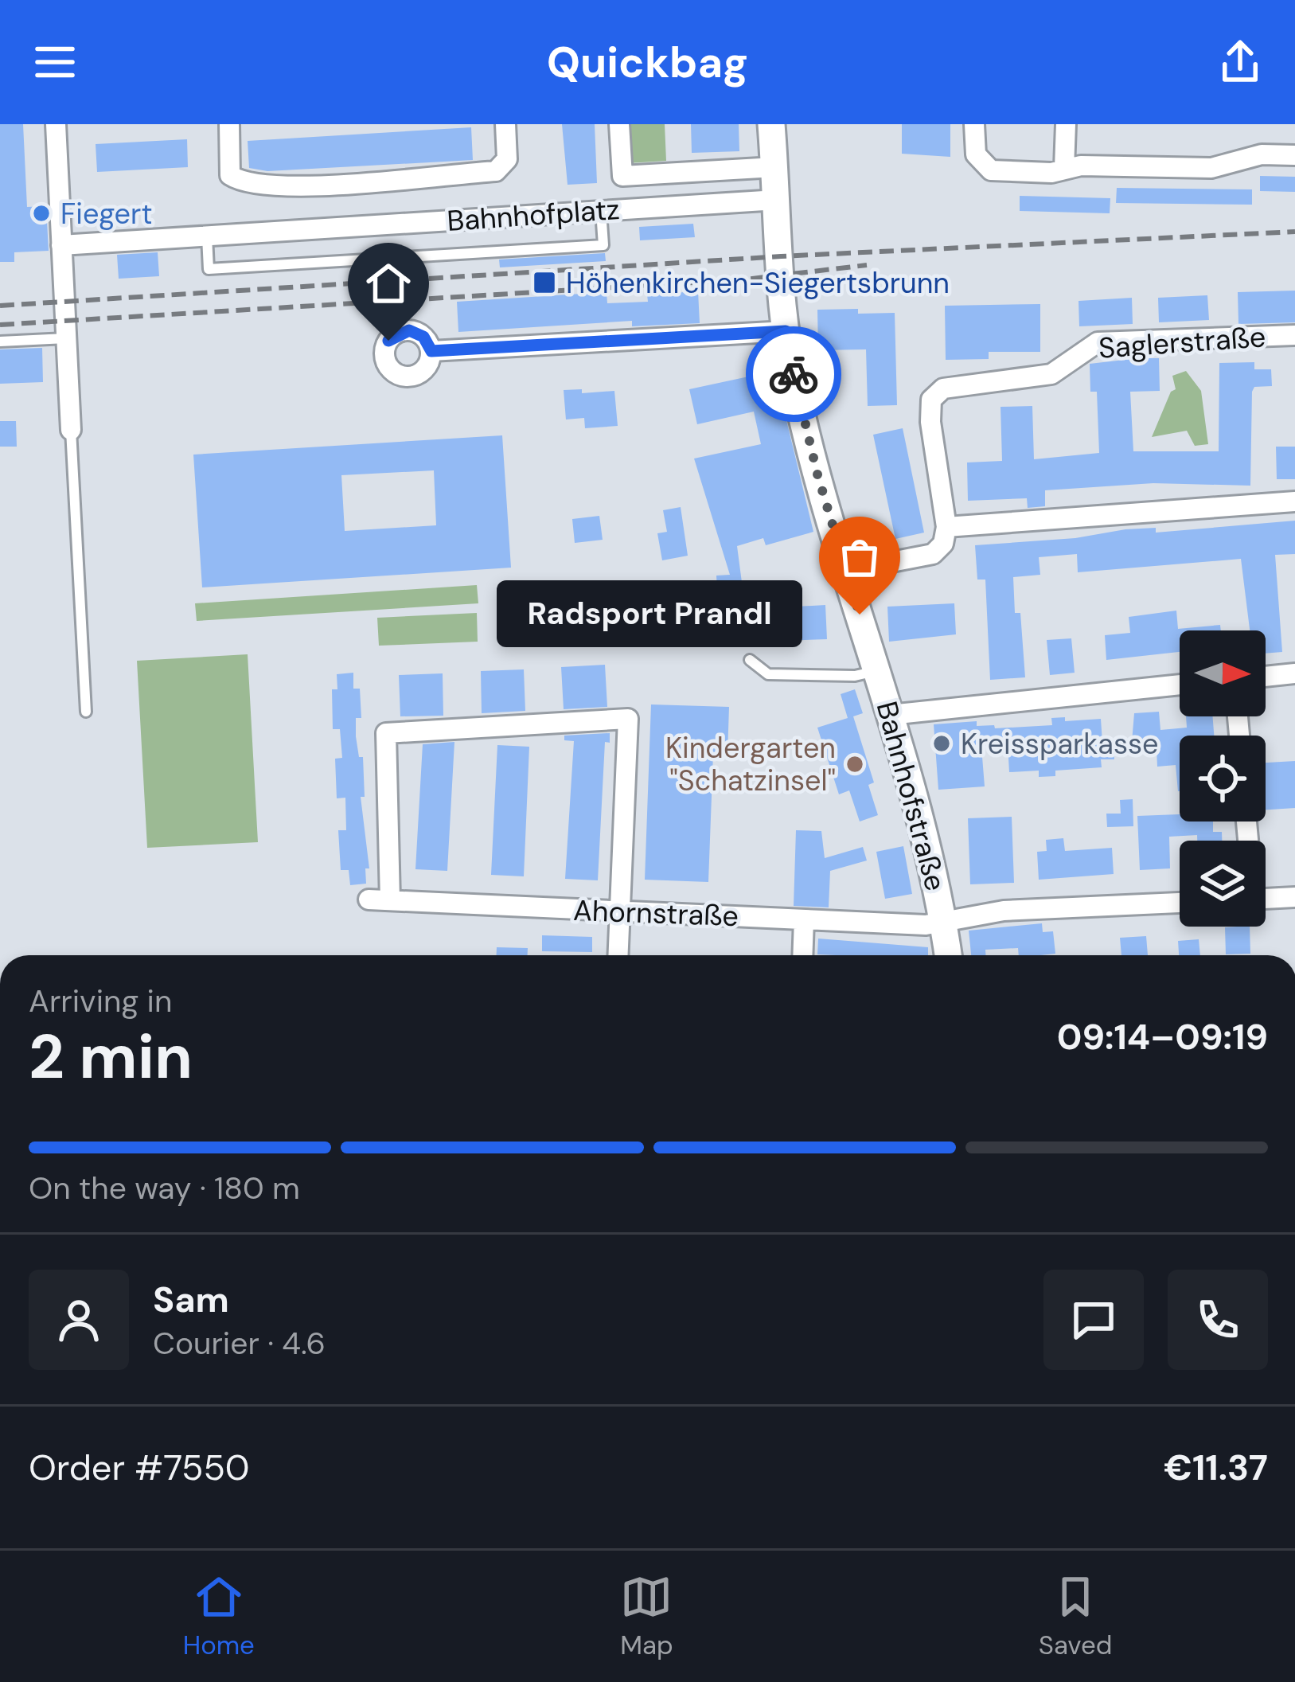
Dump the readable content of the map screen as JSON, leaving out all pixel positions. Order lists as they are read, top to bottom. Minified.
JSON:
{"streets":{"street":["Bahnhofplatz","Saglerstraße","Bahnhofstraße","Ahornstraße"]},"crossings":[["Bahnhofplatz","Bahnhofstraße"],["Bahnhofstraße","Ahornstraße"]],"places":{"other":["Fiegert","Radsport Prandl","Kreissparkasse","Kindergarten \"Schatzinsel\""],"transit":["Höhenkirchen-Siegertsbrunn"]},"north":"right","page":{"header":"Quickbag","bubble":"Radsport Prandl","heading":["2 min","Arriving in","09:14–09:19"],"panel":["Sam","Courier · 4.6","Order #7550","€11.37"],"bar":"On the way · 180 m","tabs":["Home","Map","Saved"]}}
